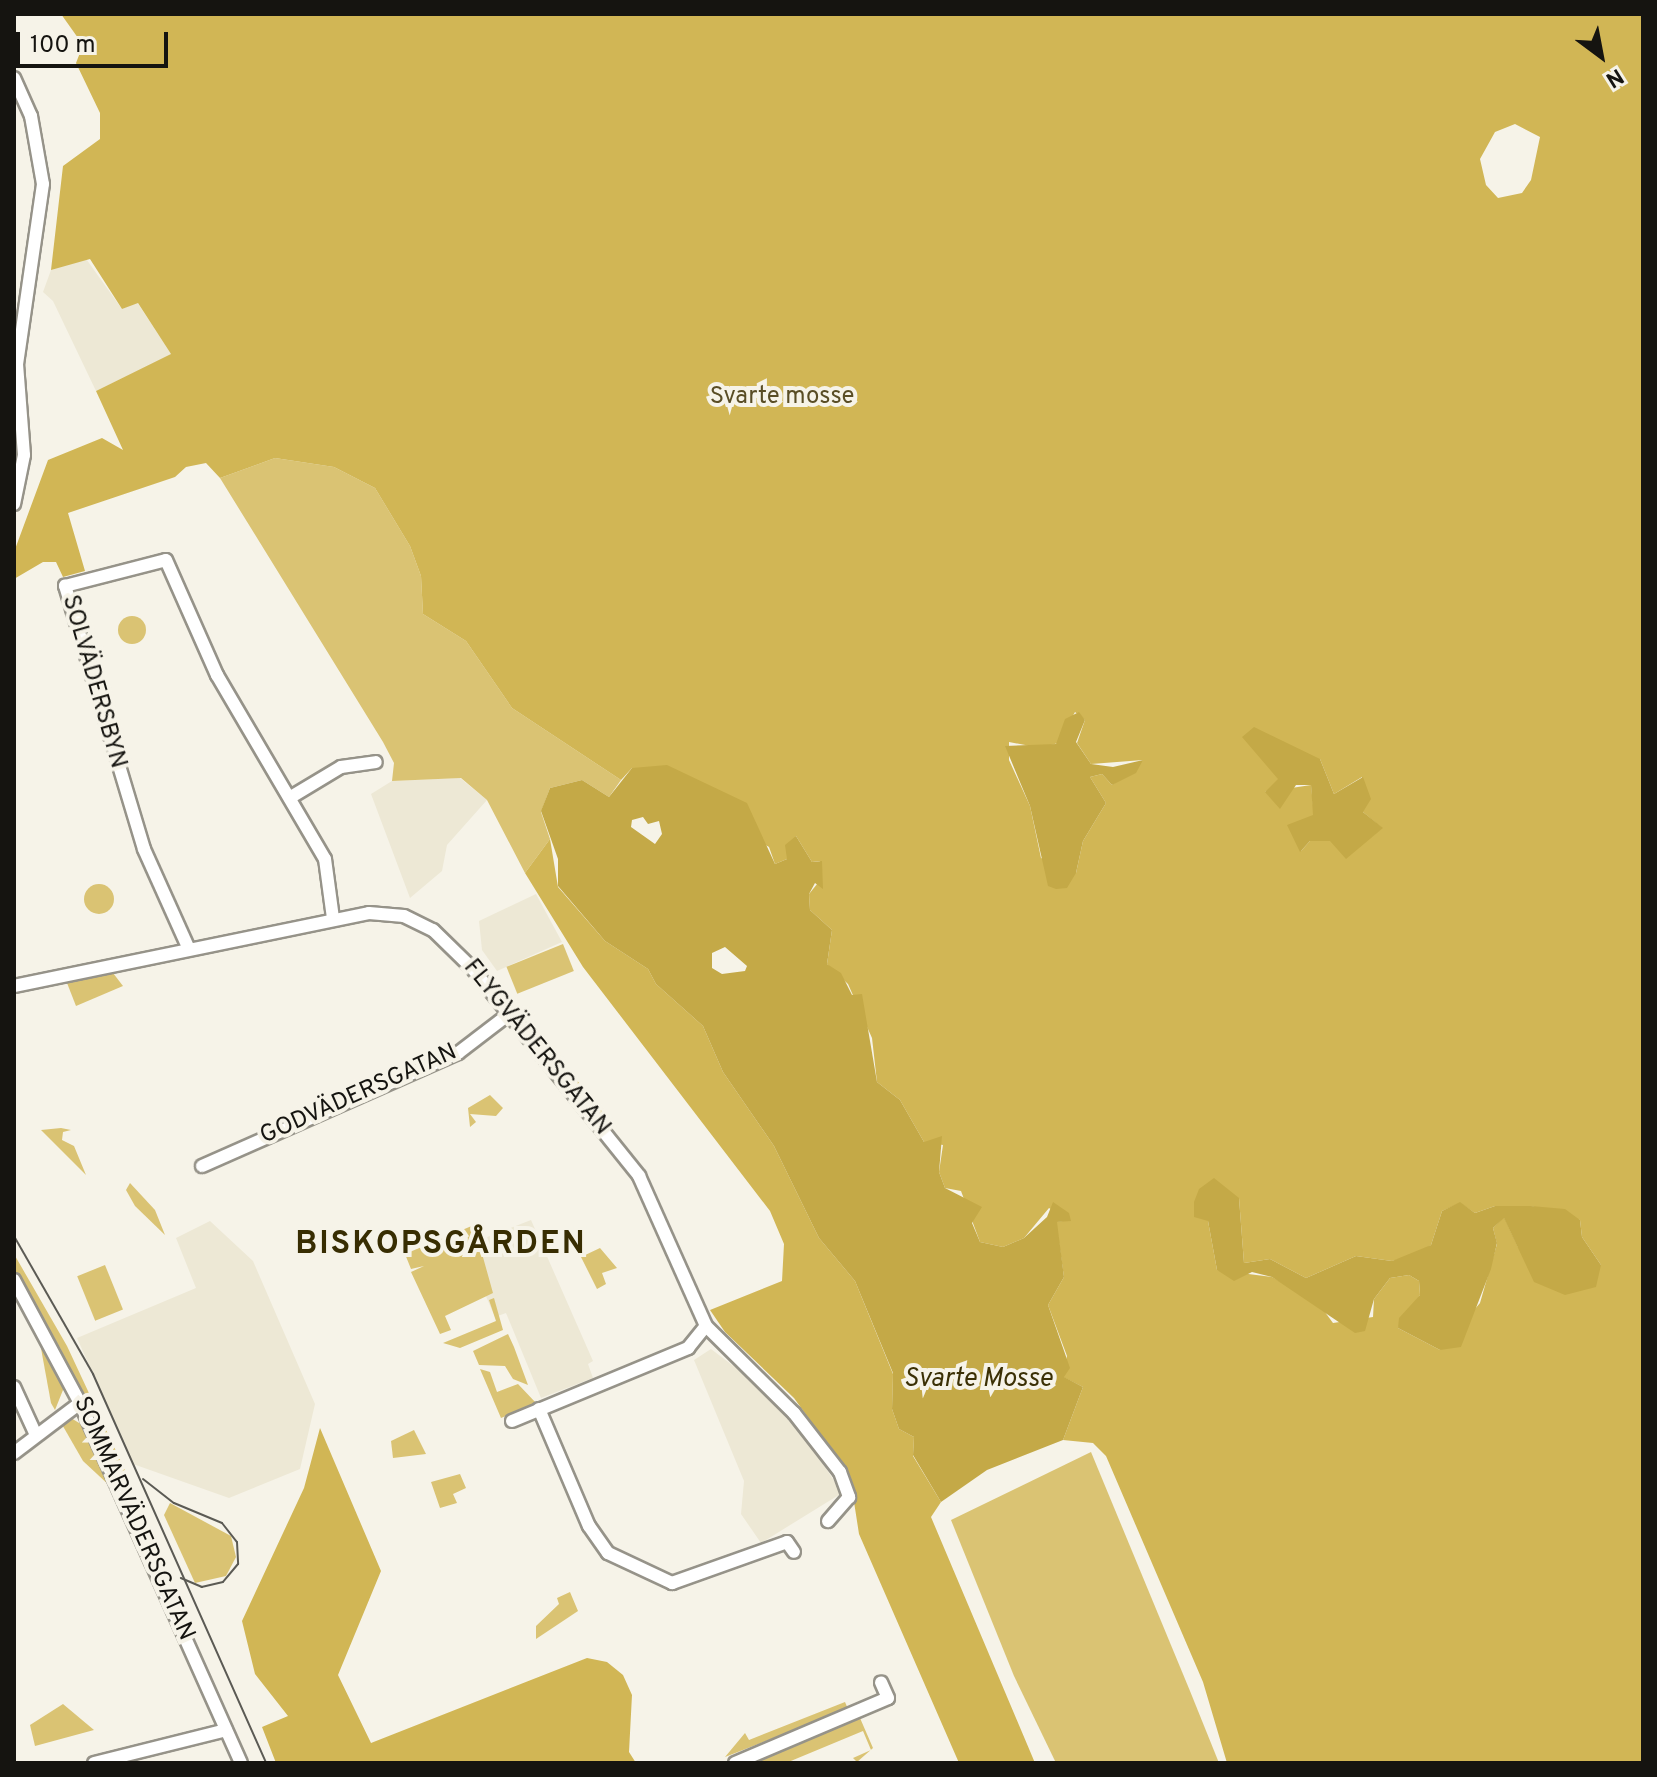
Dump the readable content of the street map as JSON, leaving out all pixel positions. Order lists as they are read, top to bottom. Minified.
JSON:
{"streets":{"street":["SOLVÄDERSBYN","FLYGVÄDERSGATAN","GODVÄDERSGATAN","SOMMARVÄDERSGATAN"]},"crossings":[["SOLVÄDERSBYN","FLYGVÄDERSGATAN"],["FLYGVÄDERSGATAN","GODVÄDERSGATAN"]],"districts":["BISKOPSGÅRDEN"],"water":["Svarte Mosse"],"parks":["Svarte mosse"],"scale_bar":"100 m","north":"bottom right"}
